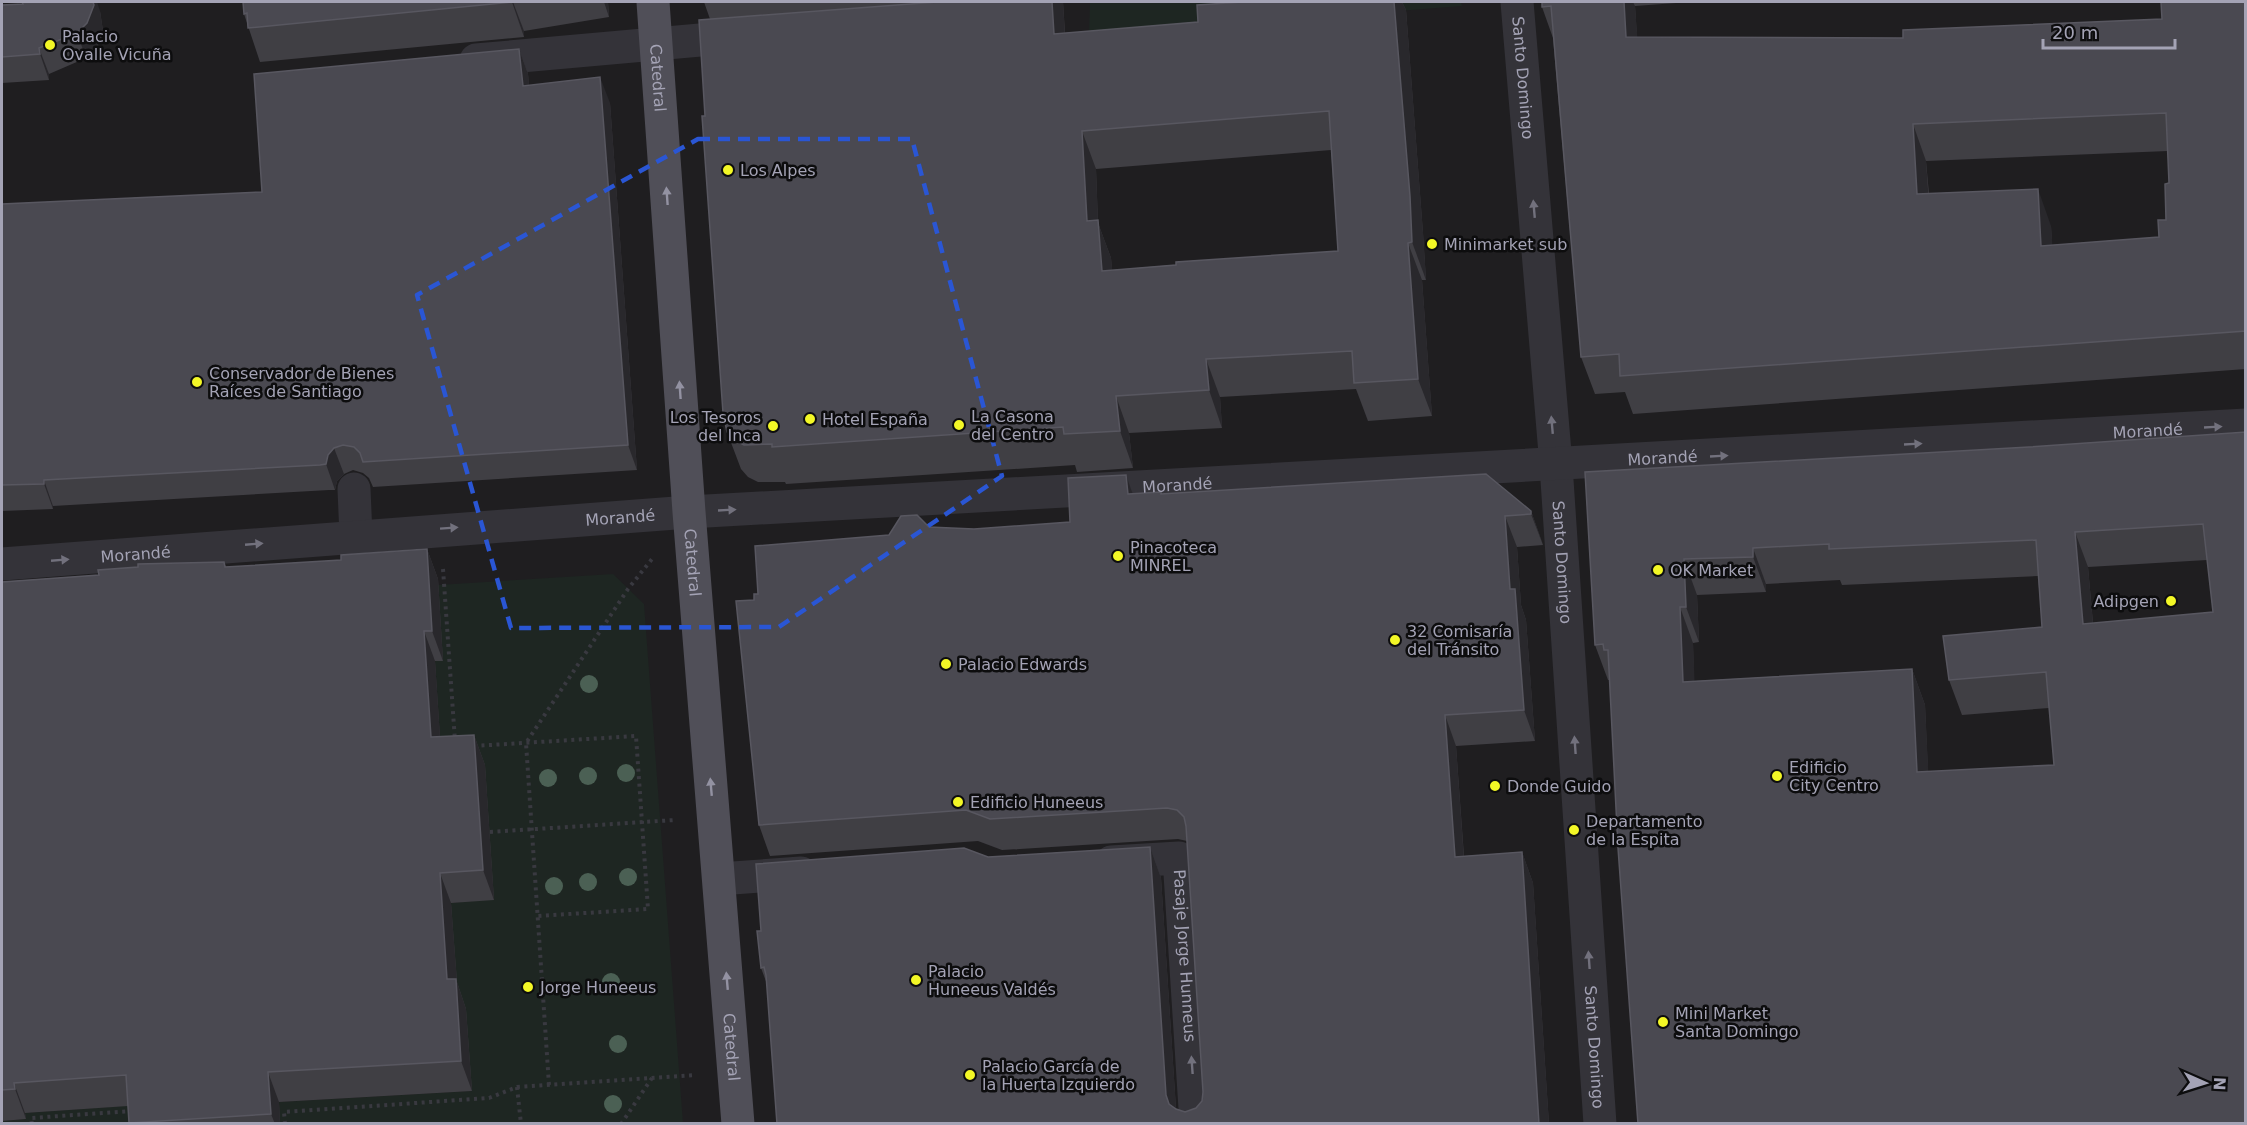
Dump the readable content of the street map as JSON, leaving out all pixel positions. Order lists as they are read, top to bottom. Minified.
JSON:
{"streets":{"main road":["Catedral"],"street":["Santo Domingo","Morandé","Pasaje Jorge Hunneus"]},"crossings":[["Catedral","Morandé"],["Santo Domingo","Morandé"]],"one_way":["Catedral","Santo Domingo","Morandé"],"places":["Palacio Ovalle Vicuña","Los Alpes","Minimarket sub","Conservador de Bienes Raíces de Santiago","Hotel España","La Casona del Centro","Los Tesoros del Inca","Pinacoteca MINREL","OK Market","Adipgen","32 Comisaría del Tránsito","Palacio Edwards","Edificio City Centro","Donde Guido","Edificio Huneeus","Departamento de la Espita","Palacio Huneeus Valdés","Jorge Huneeus","Mini Market Santa Domingo","Palacio García de la Huerta Izquierdo"],"scale_bar":"20 m","north":"right"}
